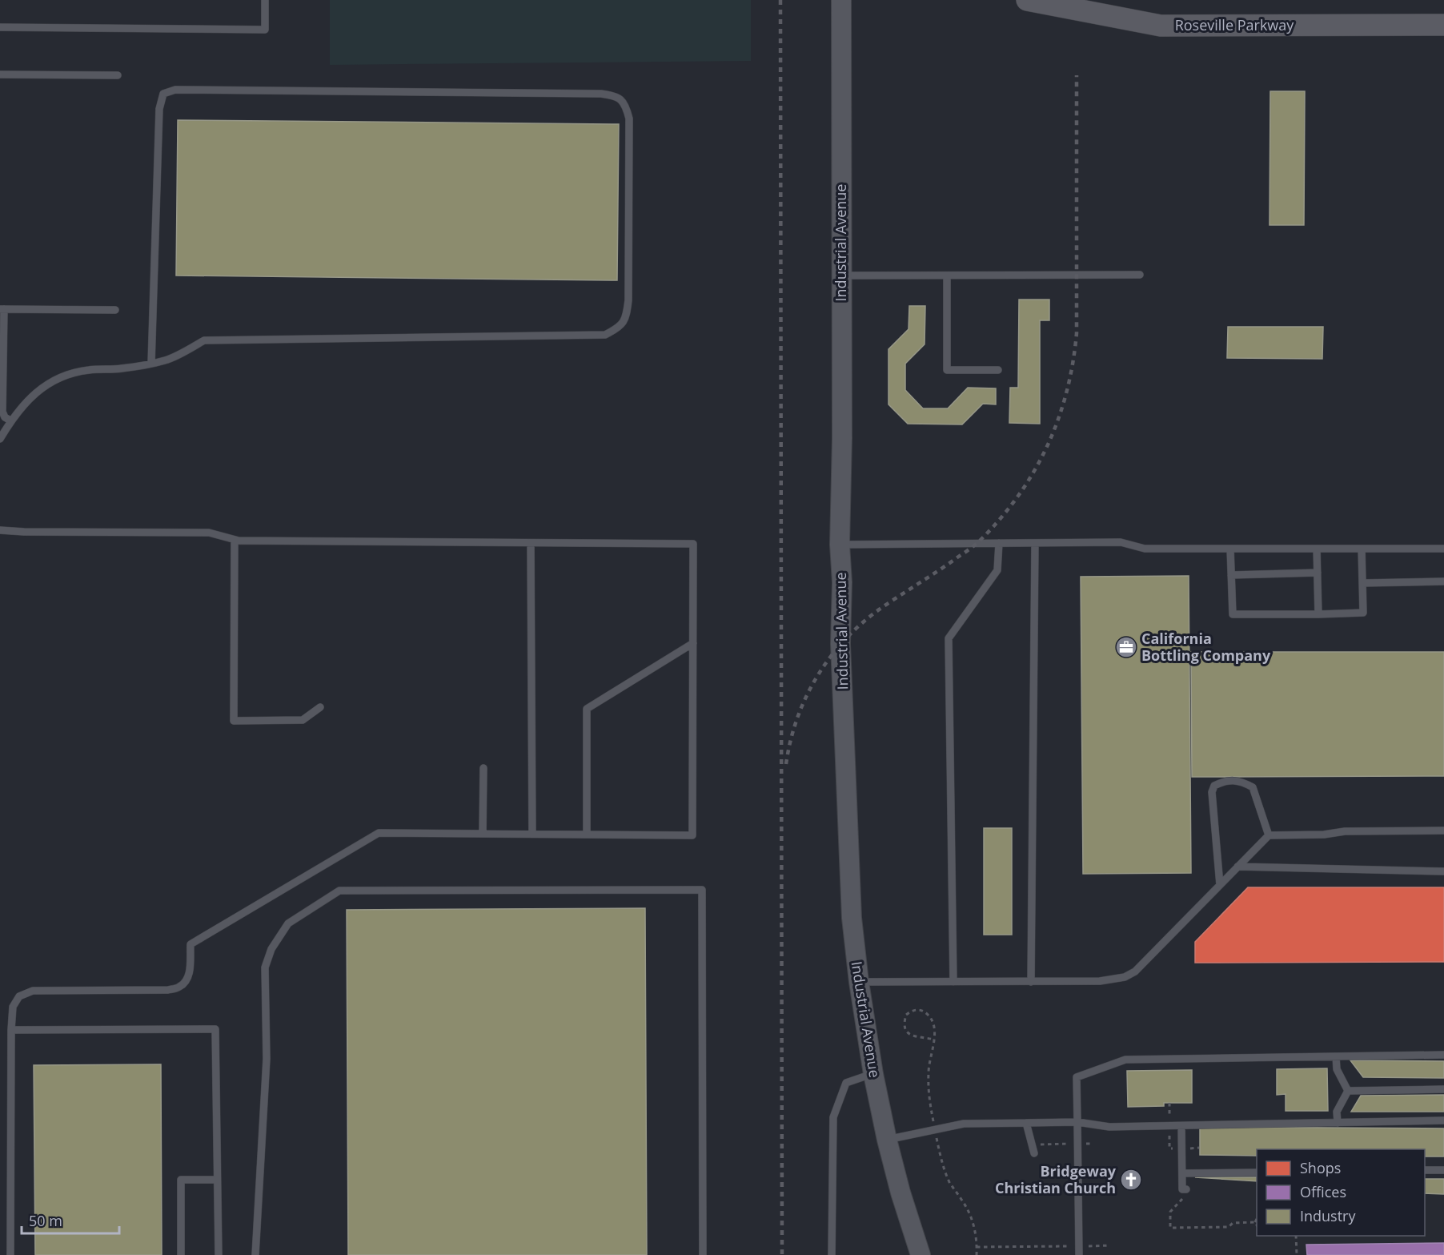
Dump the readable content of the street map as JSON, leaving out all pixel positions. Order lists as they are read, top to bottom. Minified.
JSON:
{"streets":{"main road":["Roseville Parkway"],"street":["Industrial Avenue"]},"places":{"office":["California Bottling Company"],"church":["Bridgeway Christian Church"]},"legend":["Shops","Offices","Industry"],"scale_bar":"50 m"}
